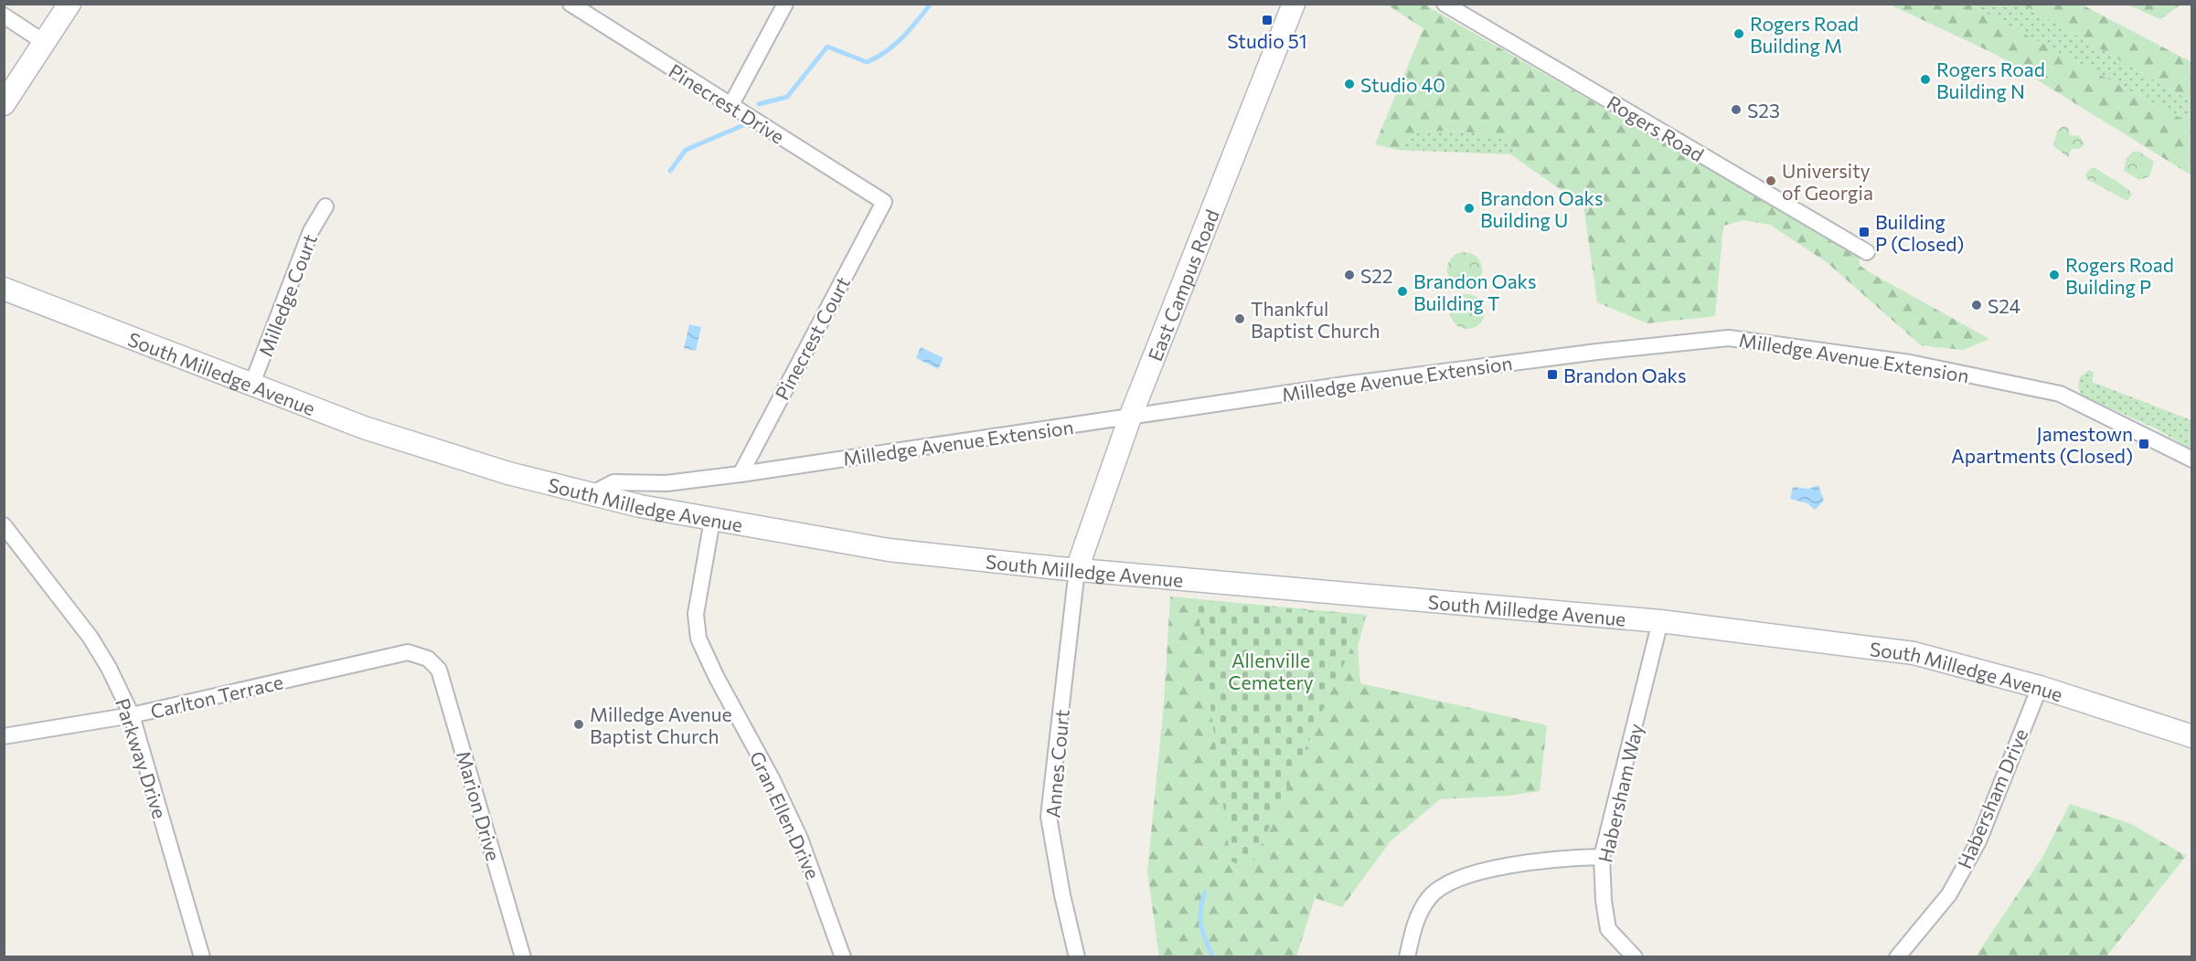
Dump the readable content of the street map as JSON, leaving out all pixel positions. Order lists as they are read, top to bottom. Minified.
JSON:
{"streets":{"main road":["East Campus Road","South Milledge Avenue"],"street":["Pinecrest Drive","Rogers Road","Milledge Court","Pinecrest Court","Milledge Avenue Extension","Carlton Terrace","Parkway Drive","Annes Court","Habersham Way","Habersham Drive","Marion Drive","Gran Ellen Drive"]},"crossings":[["Pinecrest Drive","Pinecrest Court"],["East Campus Road","Milledge Avenue Extension"],["East Campus Road","South Milledge Avenue"],["East Campus Road","Annes Court"],["Milledge Court","South Milledge Avenue"],["Pinecrest Court","Milledge Avenue Extension"],["Milledge Avenue Extension","South Milledge Avenue"],["South Milledge Avenue","Annes Court"],["South Milledge Avenue","Habersham Way"],["South Milledge Avenue","Habersham Drive"],["South Milledge Avenue","Gran Ellen Drive"],["Carlton Terrace","Parkway Drive"],["Carlton Terrace","Marion Drive"]],"parks":["Allenville Cemetery"],"places":{"transit":["Studio 51","Building P (Closed)","Brandon Oaks","Jamestown Apartments (Closed)"],"other":["Rogers Road Building M","Rogers Road Building N","Studio 40","S23","University of Georgia","Brandon Oaks Building U","S22","Rogers Road Building P","Brandon Oaks Building T","S24","Thankful Baptist Church","Milledge Avenue Baptist Church"]}}
